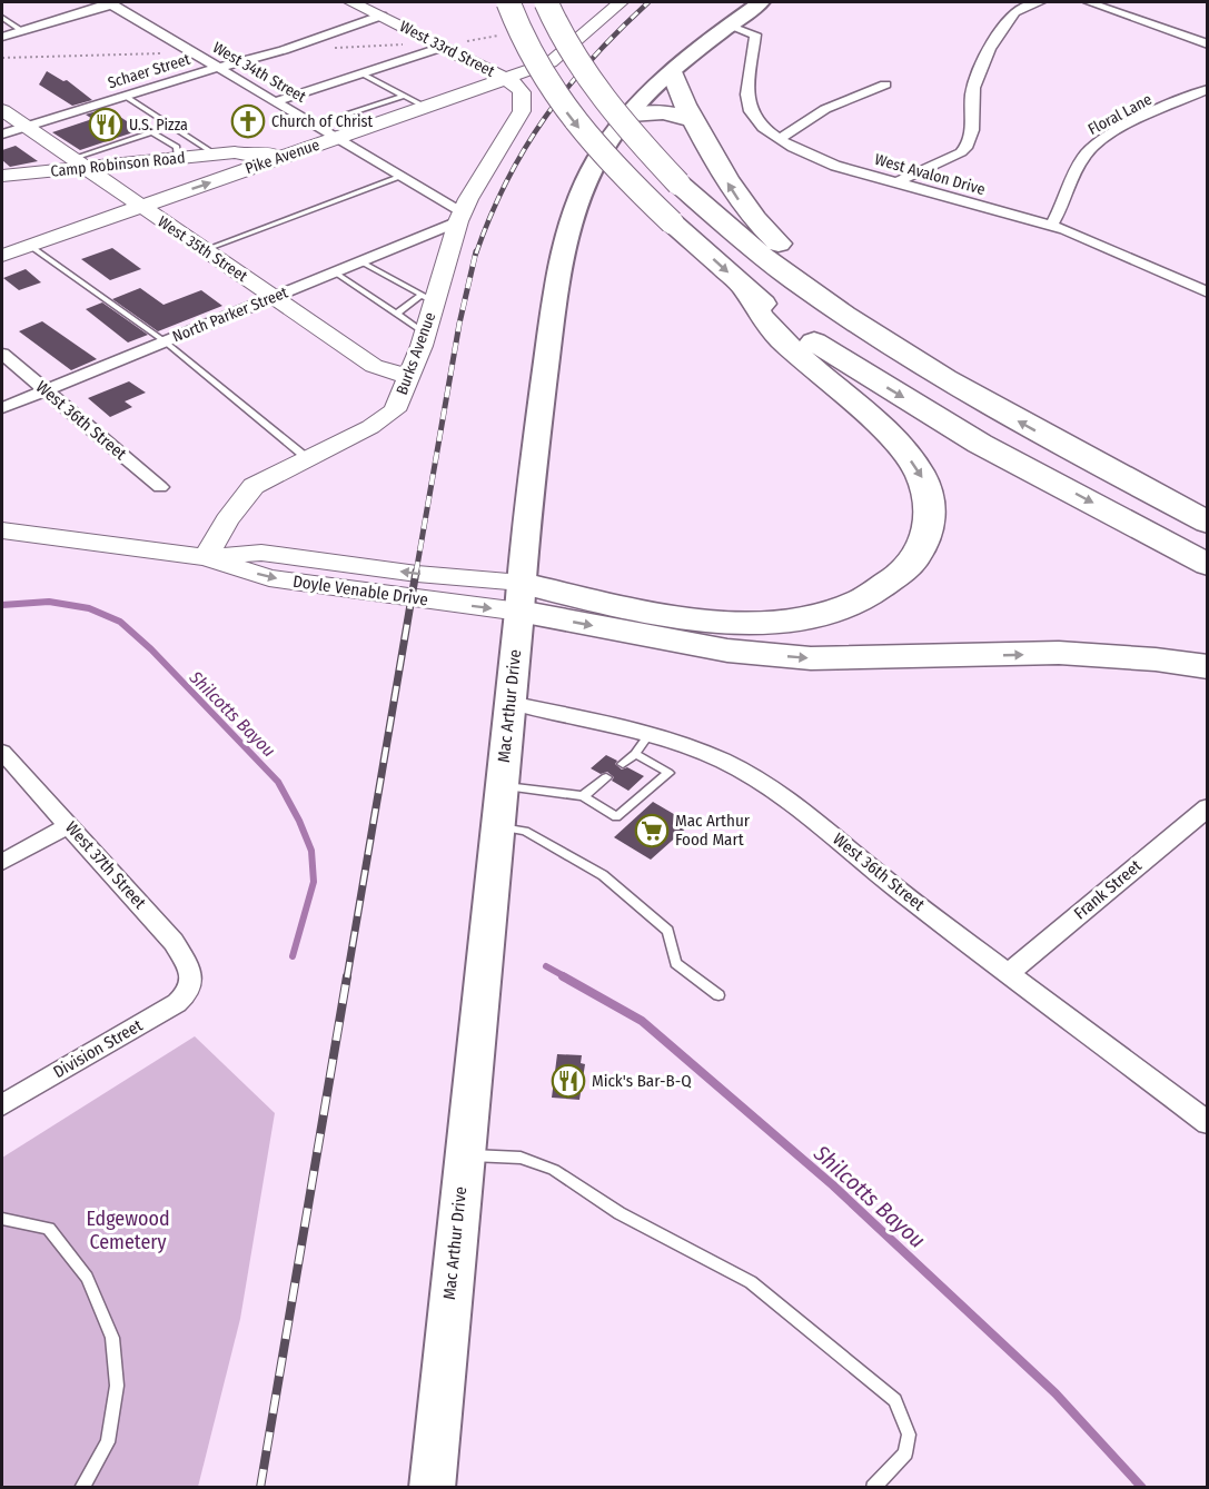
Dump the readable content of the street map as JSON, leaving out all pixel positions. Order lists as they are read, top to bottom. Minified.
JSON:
{"streets":{"main road":["West 33rd Street","Pike Avenue","Camp Robinson Road","West 35th Street","Burks Avenue","Doyle Venable Drive","Mac Arthur Drive"],"street":["Schaer Street","West 34th Street","Floral Lane","West Avalon Drive","North Parker Street","West 36th Street","West 37th Street","Frank Street","Division Street"]},"crossings":[["West 33rd Street","Schaer Street"],["West 33rd Street","Pike Avenue"],["Schaer Street","West 34th Street"],["Schaer Street","West 35th Street"],["West 34th Street","Pike Avenue"],["West 34th Street","Camp Robinson Road"],["West 34th Street","North Parker Street"],["West 34th Street","Burks Avenue"],["Floral Lane","West Avalon Drive"],["Pike Avenue","Camp Robinson Road"],["Pike Avenue","West 35th Street"],["Pike Avenue","Burks Avenue"],["Camp Robinson Road","West 35th Street"],["West Avalon Drive","Mac Arthur Drive"],["West 35th Street","North Parker Street"],["West 35th Street","Burks Avenue"],["North Parker Street","Burks Avenue"],["North Parker Street","West 36th Street"],["Burks Avenue","Doyle Venable Drive"],["West 36th Street","Mac Arthur Drive"],["West 36th Street","Frank Street"],["Doyle Venable Drive","Mac Arthur Drive"],["West 37th Street","Division Street"]],"water":["Shilcotts Bayou"],"parks":["Edgewood Cemetery"],"places":{"church":["Church of Christ"],"restaurant":["U.S. Pizza","Mick's Bar-B-Q"],"supermarket":["Mac Arthur Food Mart"]}}
